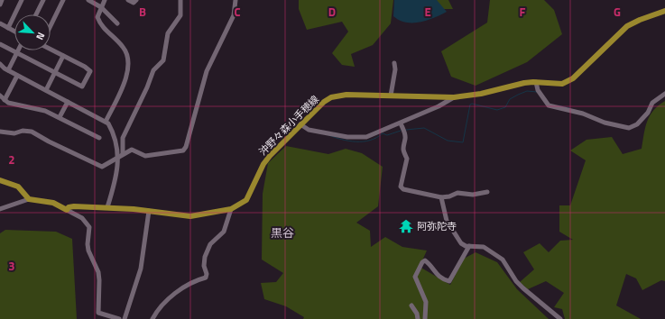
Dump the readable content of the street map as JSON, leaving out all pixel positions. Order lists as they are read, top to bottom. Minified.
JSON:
{"streets":{"main road":["沖野々森小手穂線"]},"districts":["黒谷"],"places":{"temple":["阿弥陀寺"]},"north":"bottom right","grid":{"columns":["B","C","D","E","F","G"],"rows":["2","3"]}}
